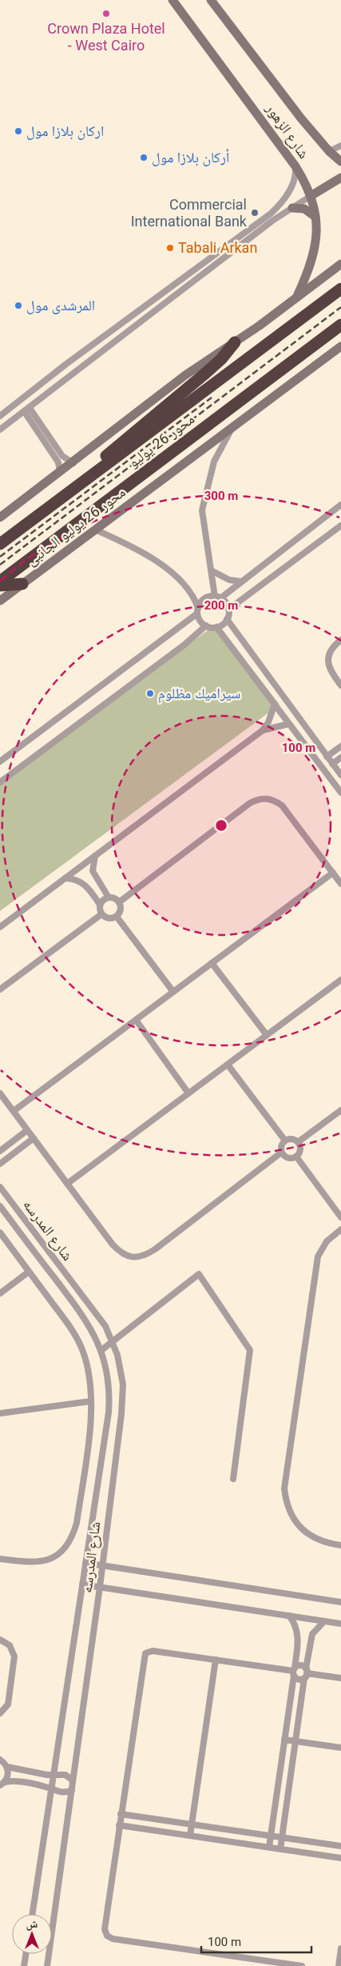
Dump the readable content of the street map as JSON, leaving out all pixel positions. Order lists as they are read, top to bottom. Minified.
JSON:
{"streets":{"highway":["محور 26 يوليو"],"main road":["شارع الزهور","محور 26 يوليو الجانبى"],"street":["شارع المدرسه"]},"places":["Crown Plaza Hotel - West Cairo","اركان بلازا مول","أركان بلازا مول","Commercial International Bank","Tabali Arkan","المرشدى مول","سيراميك مظلوم"],"scale_bar":"100 m","north":"top","rings":["300 m","200 m","100 m"]}
